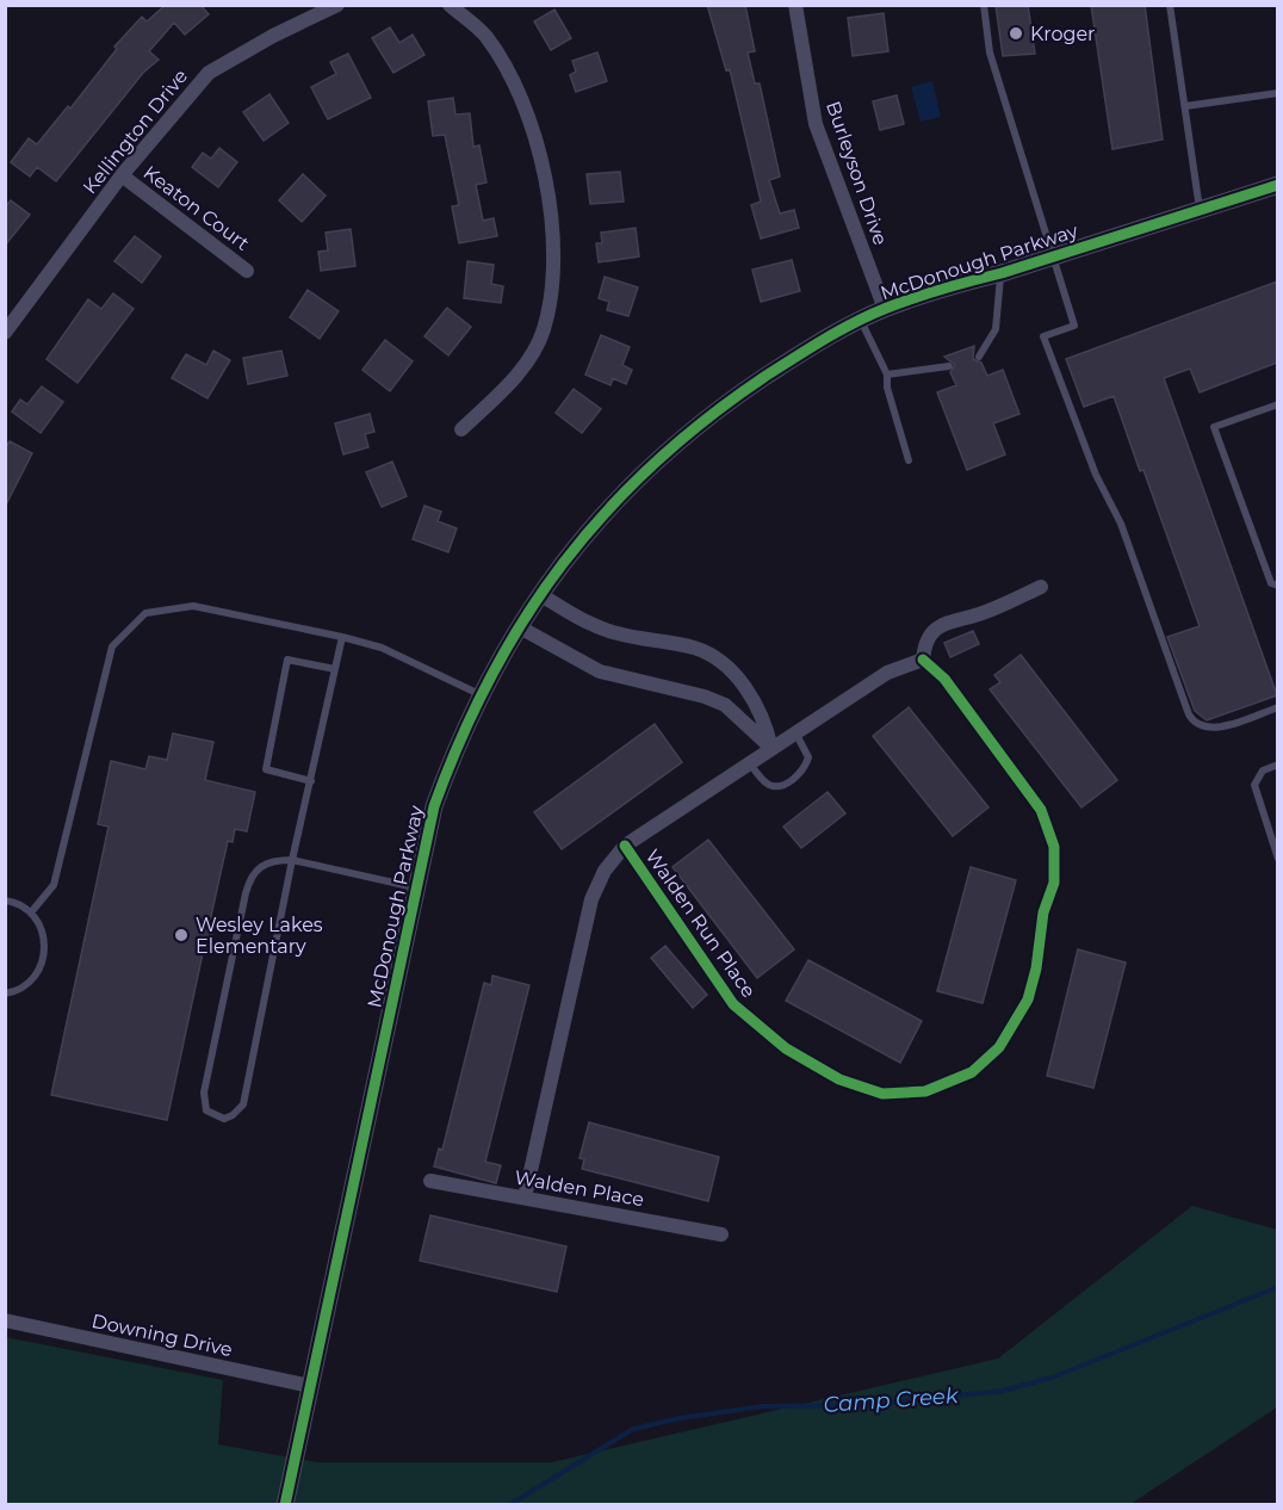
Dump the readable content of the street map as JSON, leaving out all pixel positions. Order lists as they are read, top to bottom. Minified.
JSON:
{"streets":{"street":["Kellington Drive","Burleyson Drive","Keaton Court","McDonough Parkway","Walden Run Place","Walden Place","Downing Drive"]},"crossings":[["Kellington Drive","Keaton Court"],["Burleyson Drive","McDonough Parkway"],["McDonough Parkway","Downing Drive"],["Walden Run Place","Walden Place"]],"water":["Camp Creek"],"places":["Kroger","Wesley Lakes Elementary"]}
